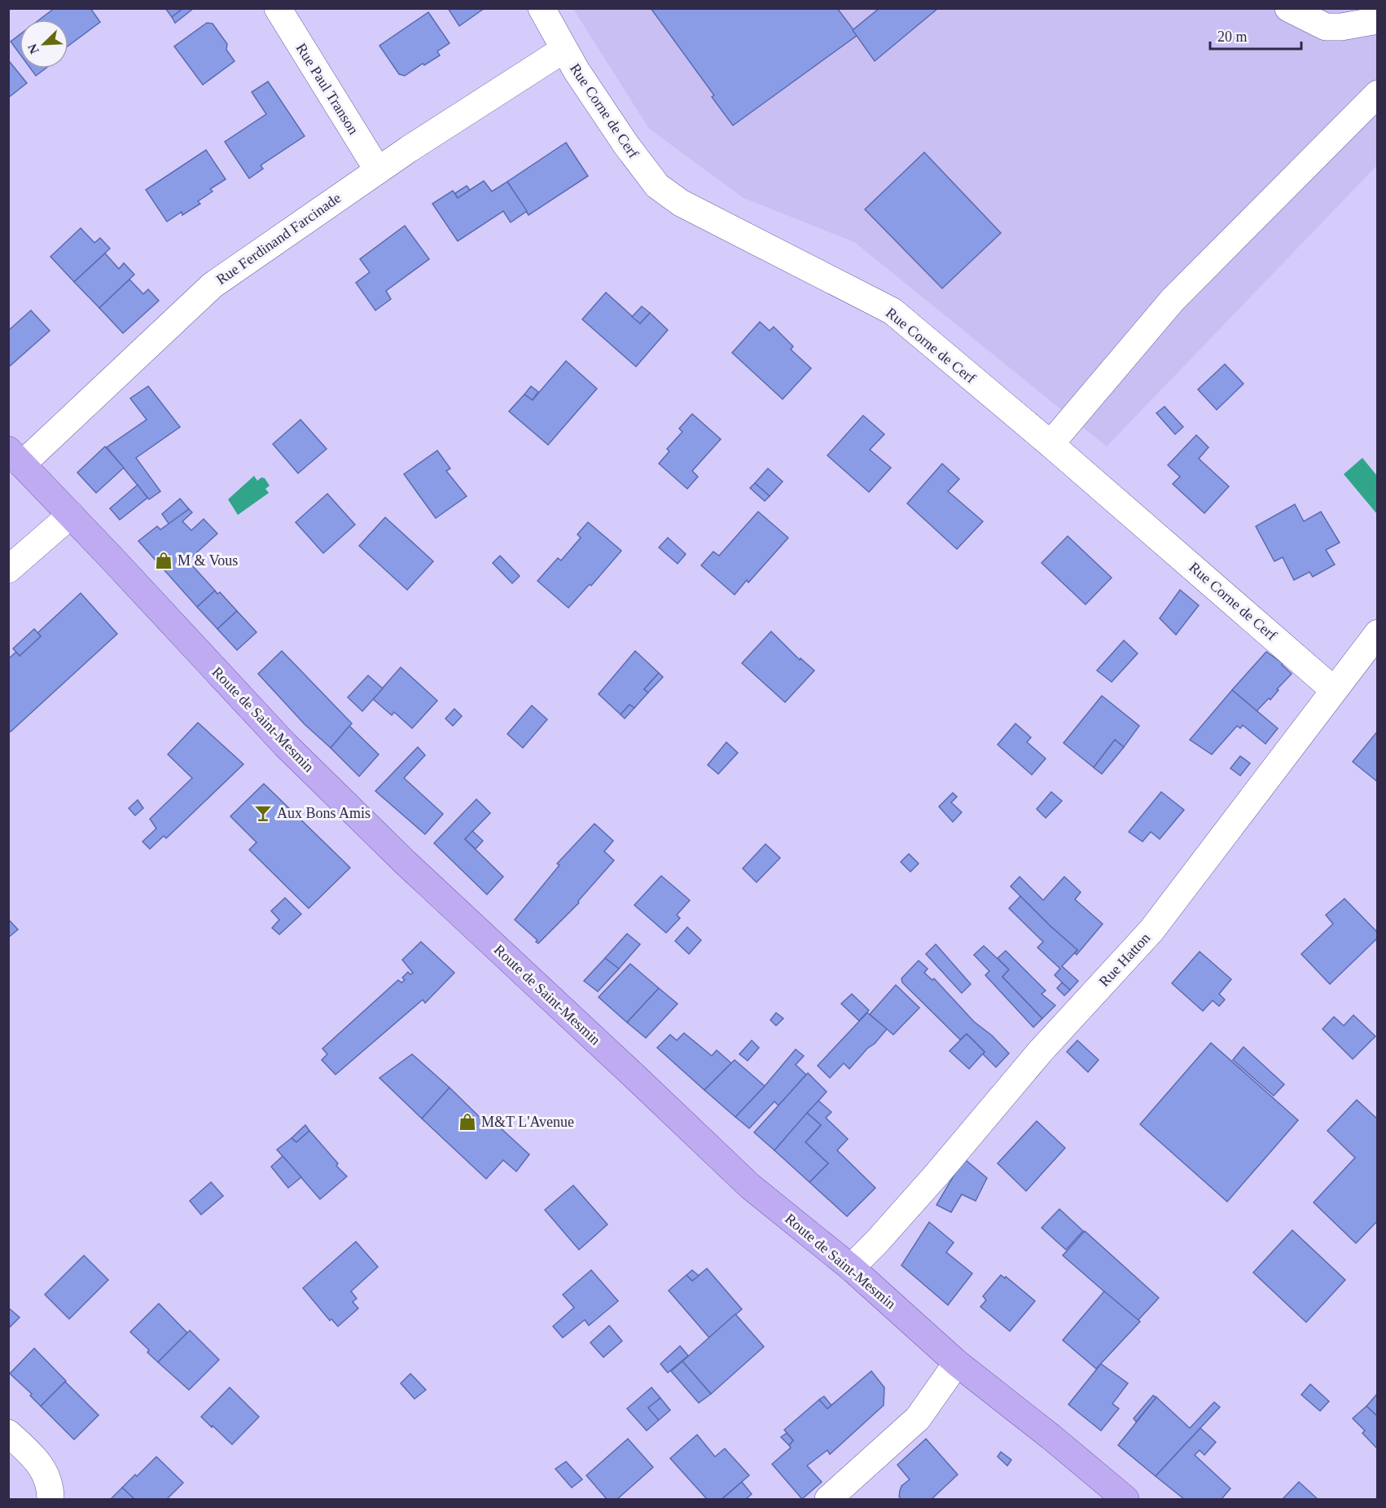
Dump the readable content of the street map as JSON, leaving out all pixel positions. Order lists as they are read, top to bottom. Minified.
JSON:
{"streets":{"main road":["Route de Saint-Mesmin"],"street":["Rue Paul Transon","Rue Corne de Cerf","Rue Ferdinand Farcinade","Rue Hatton"]},"crossings":[["Rue Paul Transon","Rue Ferdinand Farcinade"],["Rue Corne de Cerf","Rue Ferdinand Farcinade"],["Rue Corne de Cerf","Rue Hatton"],["Rue Ferdinand Farcinade","Route de Saint-Mesmin"],["Route de Saint-Mesmin","Rue Hatton"]],"places":{"shop":["M & Vous","M&T L'Avenue"],"bar":["Aux Bons Amis"]},"scale_bar":"20 m","north":"bottom left"}
